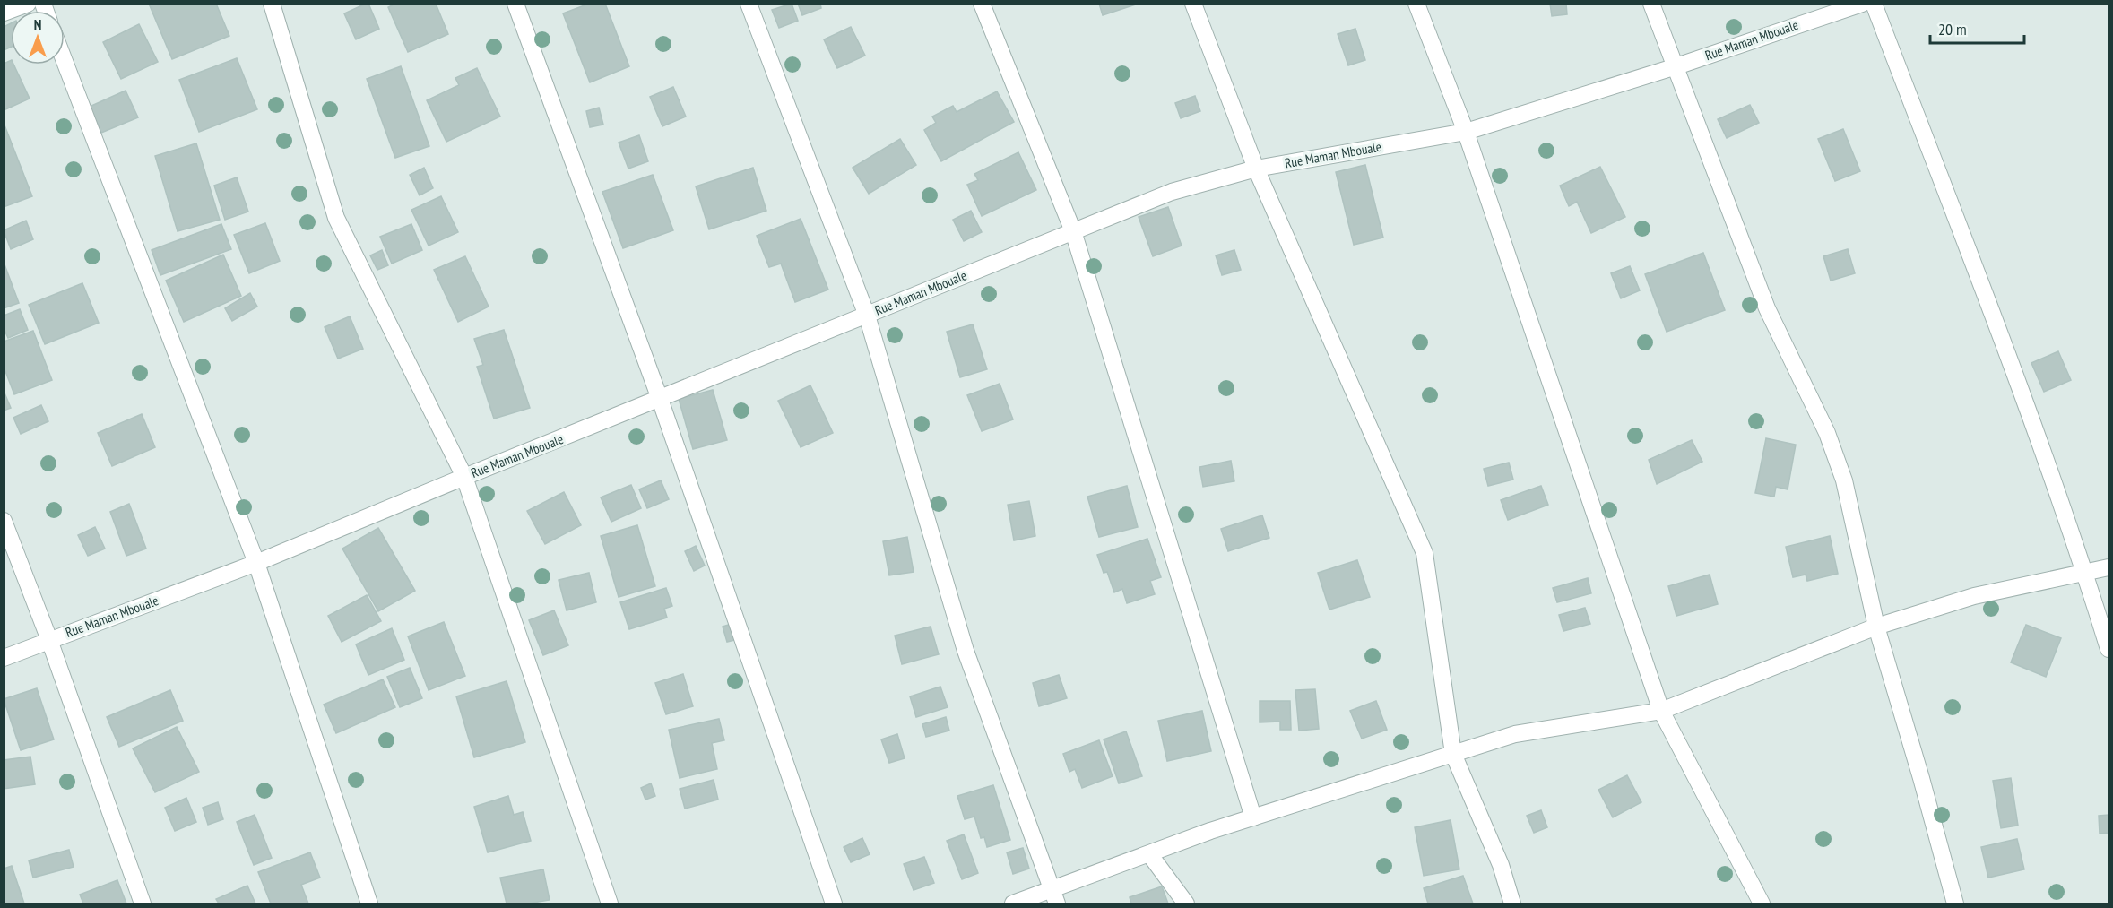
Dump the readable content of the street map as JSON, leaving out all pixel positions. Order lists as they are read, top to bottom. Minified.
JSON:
{"streets":{"street":["Rue Maman Mbouale"]},"scale_bar":"20 m","north":"top"}
